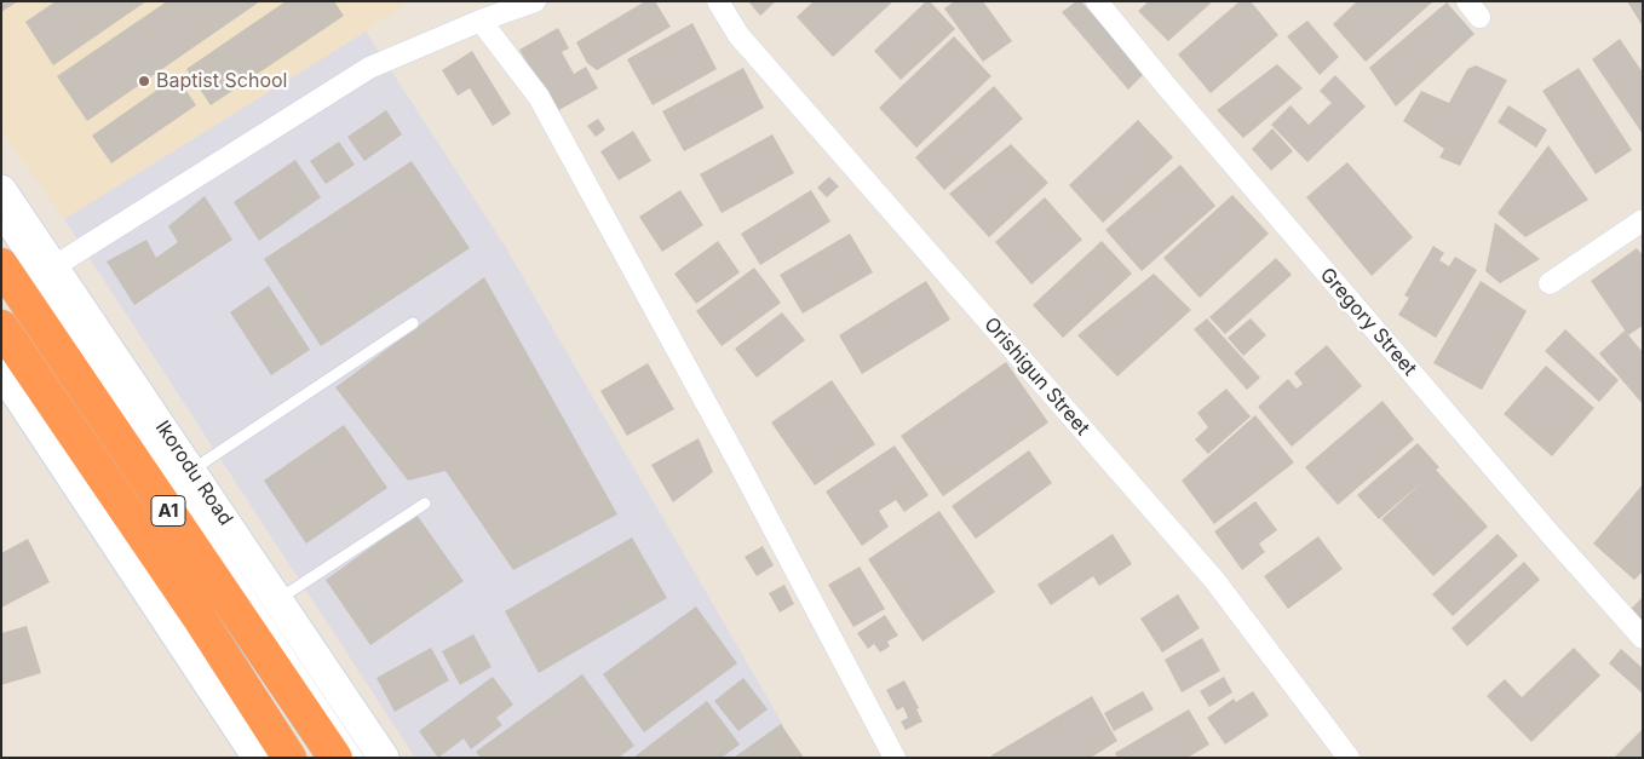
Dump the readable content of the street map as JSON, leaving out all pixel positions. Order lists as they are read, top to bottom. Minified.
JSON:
{"streets":{"highway":["Ikorodu Road","A1"],"street":["Gregory Street","Orishigun Street"]},"places":["Baptist School"]}
